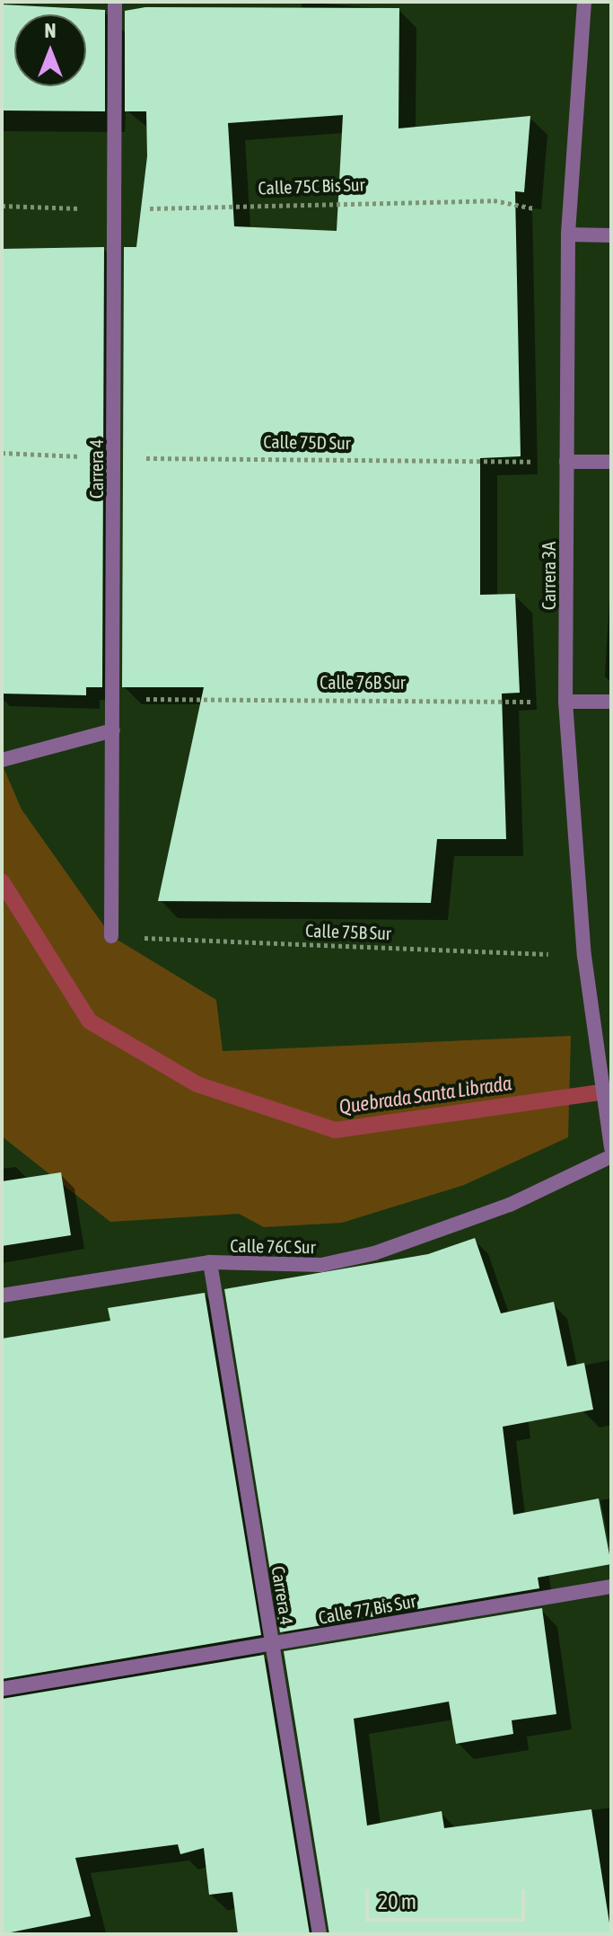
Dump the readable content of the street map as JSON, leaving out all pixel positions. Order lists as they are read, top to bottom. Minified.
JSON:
{"streets":{"street":["Carrera 4","Carrera 3A","Calle 76C Sur","Calle 77 Bis Sur"],"path":["Calle 75C Bis Sur","Calle 75D Sur","Calle 76B Sur","Calle 75B Sur"]},"crossings":[["Calle 75C Bis Sur","Carrera 4"],["Calle 75C Bis Sur","Carrera 3A"],["Calle 75D Sur","Carrera 4"],["Calle 75D Sur","Carrera 3A"],["Carrera 4","Calle 76B Sur"],["Carrera 4","Calle 75B Sur"],["Carrera 4","Calle 76C Sur"],["Carrera 4","Calle 77 Bis Sur"],["Carrera 3A","Calle 76B Sur"],["Carrera 3A","Calle 75B Sur"]],"water":["Quebrada Santa Librada"],"scale_bar":"20 m","north":"top"}
